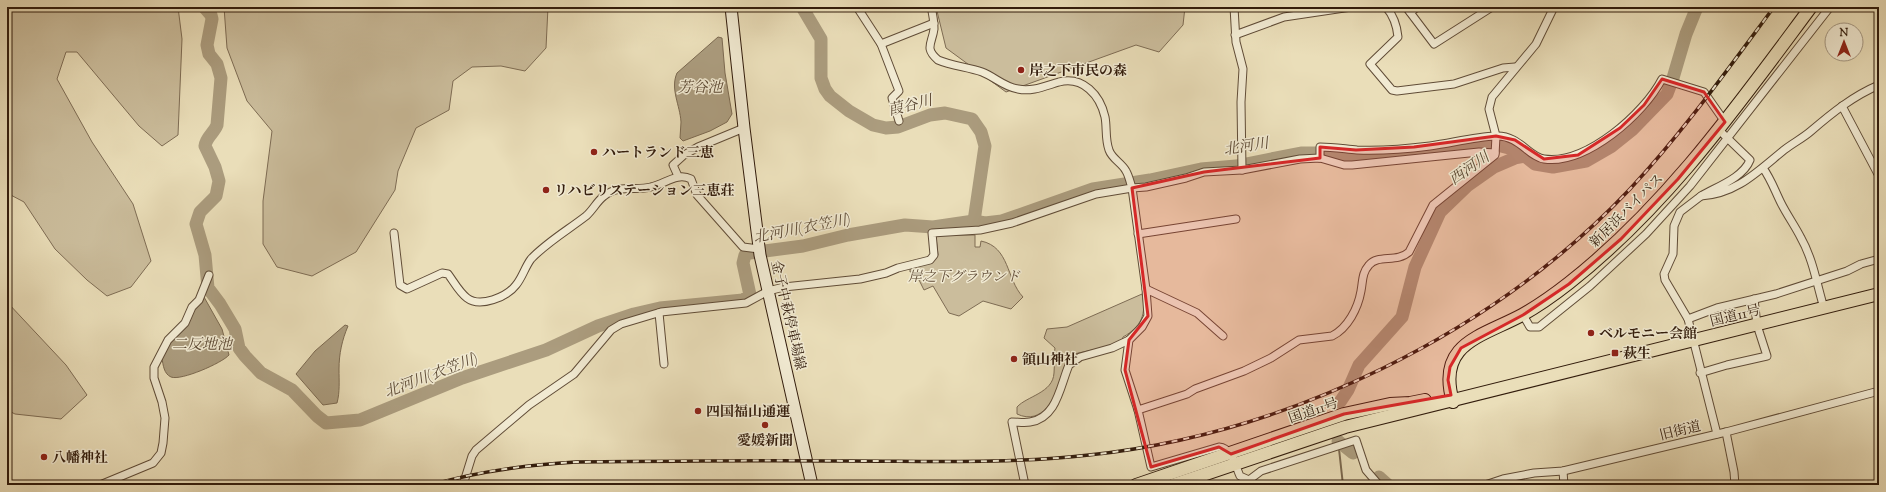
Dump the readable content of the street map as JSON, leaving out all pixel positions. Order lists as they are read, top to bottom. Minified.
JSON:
{"streets":{"highway":["新居浜バイパス","国道11号"],"main road":["金子中萩停車場線"],"street":["旧街道"]},"crossings":[["新居浜バイパス","国道11号"]],"water":["芳谷池","葭谷川","北河川","西河川","北河川(衣笠川)","二反地池"],"parks":["岸之下グラウンド"],"places":{"other":["岸之下市民の森","ハートランド三恵","リハビリステーション三恵荘","ベルモニー会館","領山神社","四国福山通運","愛媛新聞","八幡神社"],"transit":["萩生"]},"north":"top"}
